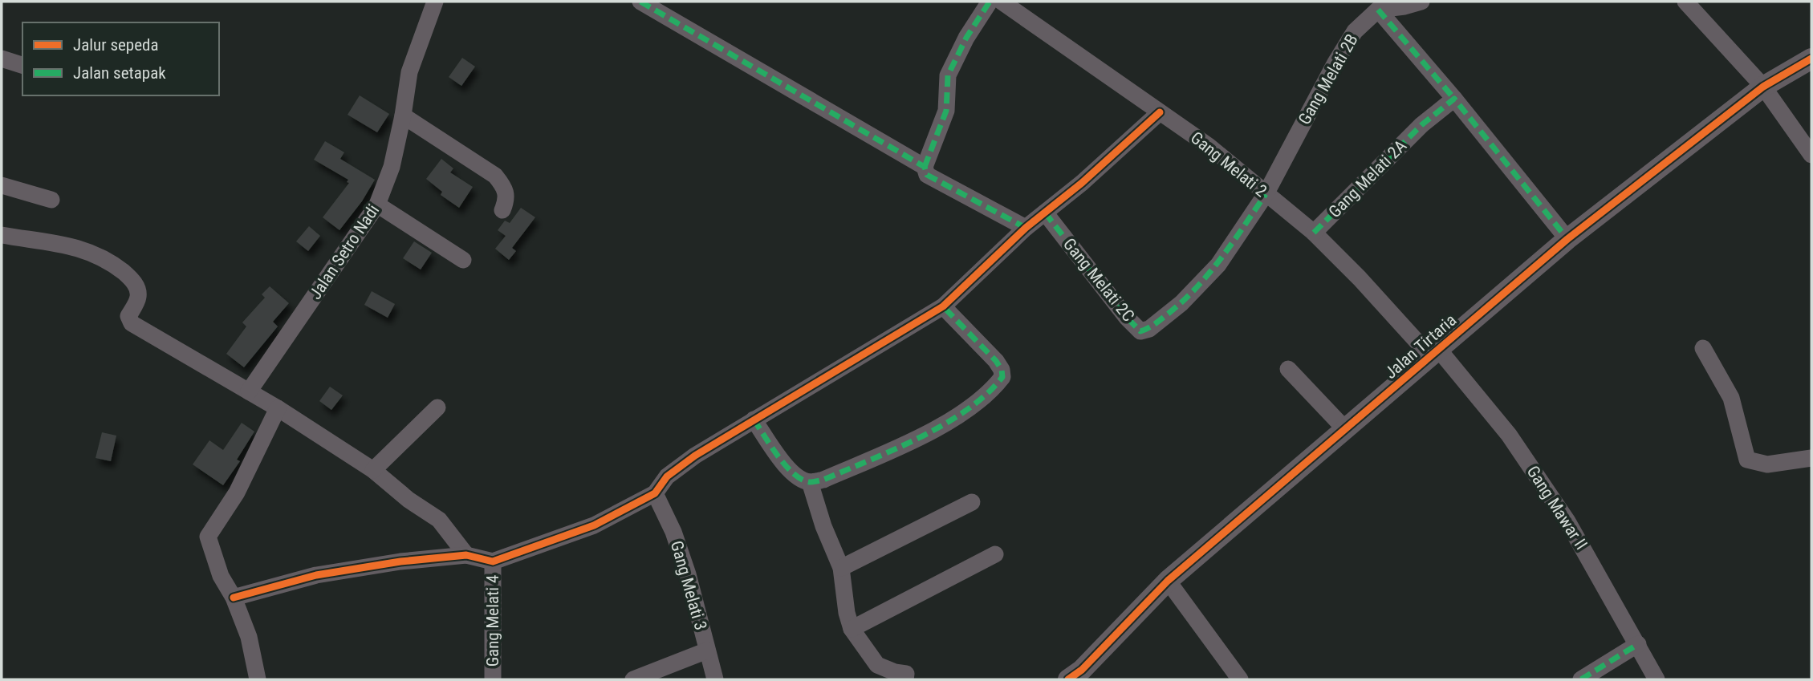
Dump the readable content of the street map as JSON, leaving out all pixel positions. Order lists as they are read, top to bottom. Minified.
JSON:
{"streets":{"street":["Gang Melati 2B","Gang Melati 2","Gang Melati 2A","Jalan Setro Nadi","Gang Melati 2C","Jalan Tirtaria","Gang Mawar II","Gang Melati 3","Gang Melati 4"]},"crossings":[["Gang Melati 2B","Gang Melati 2"],["Gang Melati 2B","Gang Melati 2C"],["Gang Melati 2","Gang Melati 2A"],["Gang Melati 2","Gang Melati 2C"],["Gang Melati 2","Jalan Tirtaria"],["Gang Melati 2","Gang Mawar II"],["Jalan Tirtaria","Gang Mawar II"]],"legend":["Jalur sepeda","Jalan setapak"]}
